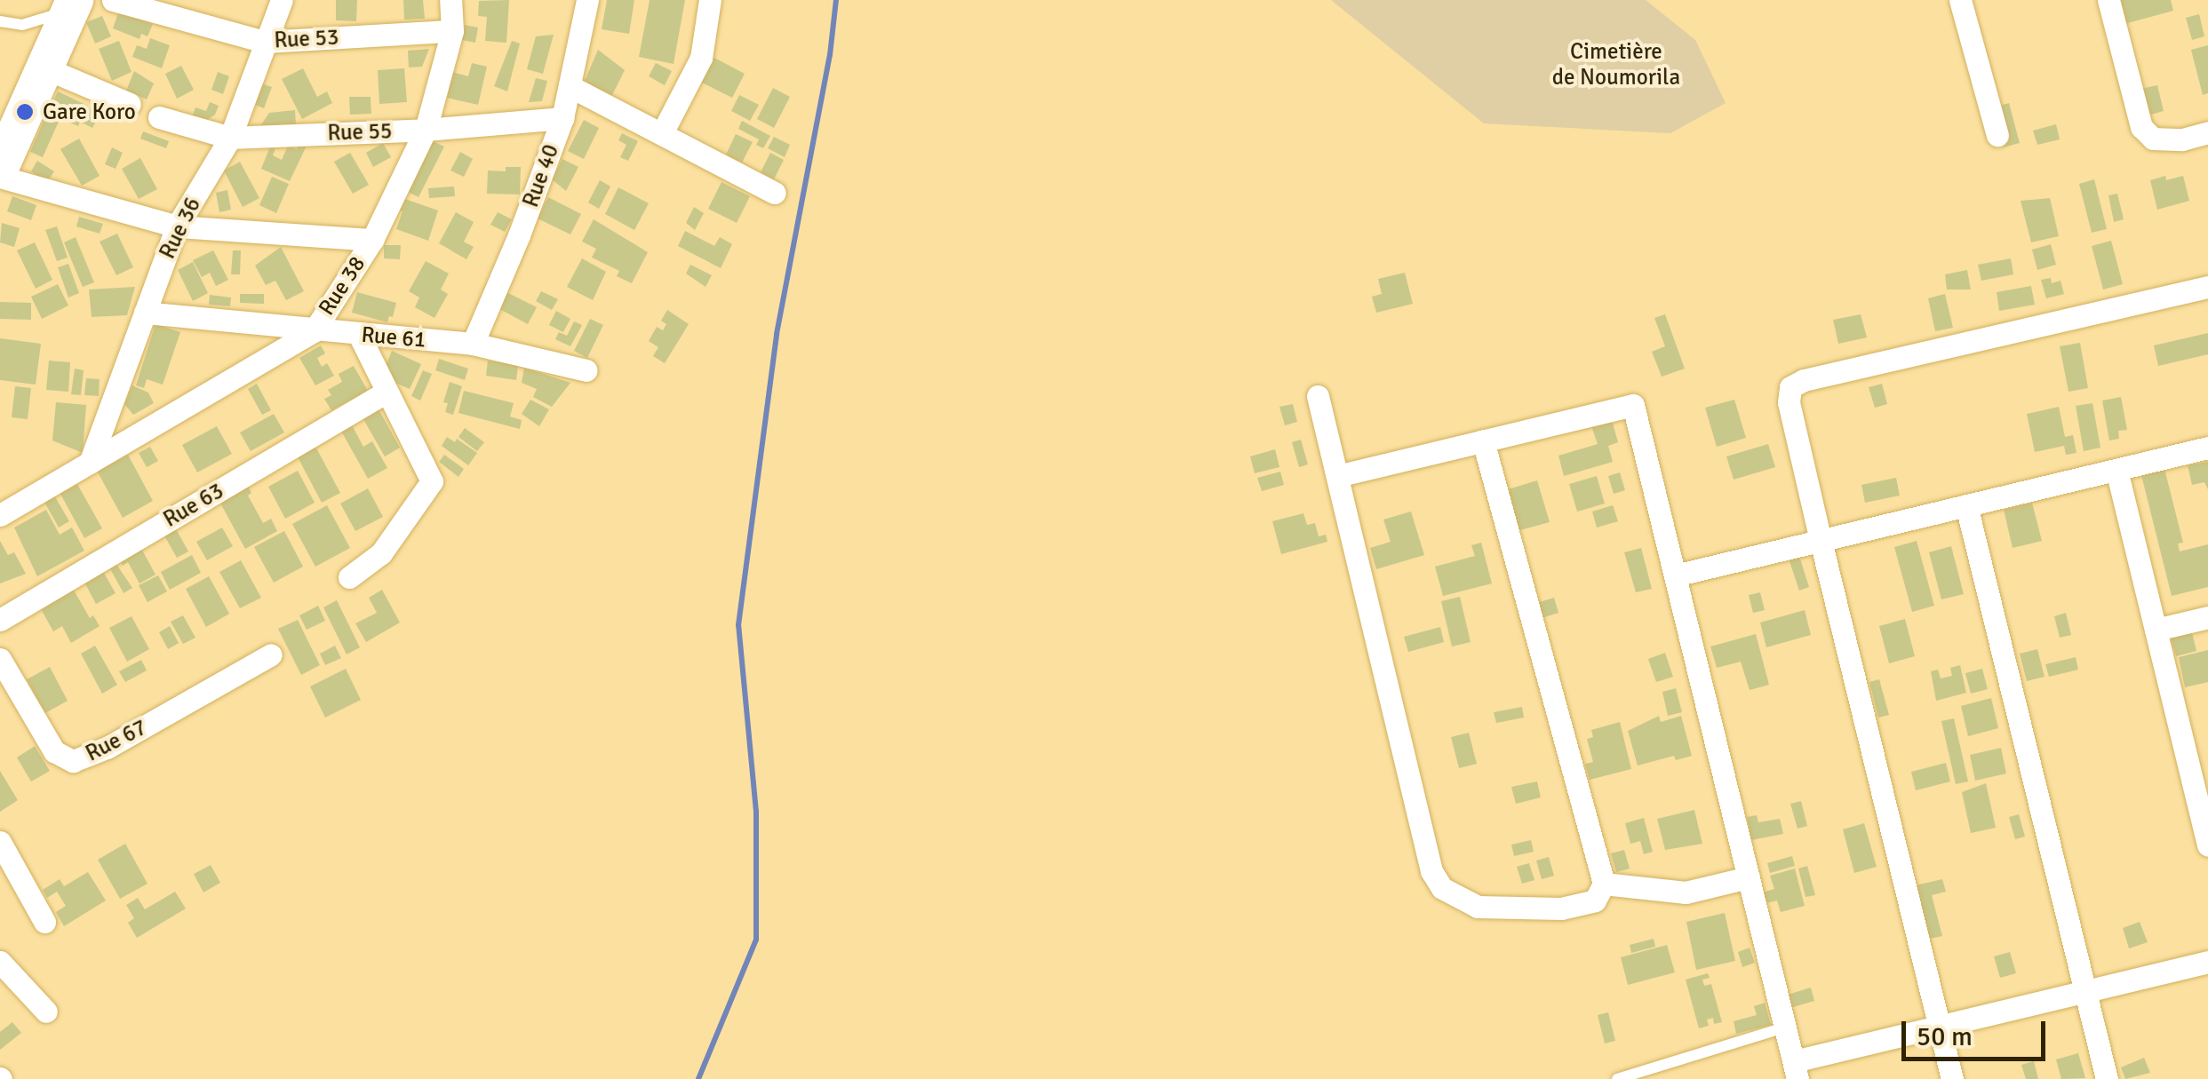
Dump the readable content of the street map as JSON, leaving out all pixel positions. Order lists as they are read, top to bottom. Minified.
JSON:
{"streets":{"street":["Rue 53","Rue 55","Rue 40","Rue 36","Rue 38","Rue 61","Rue 63","Rue 67"]},"crossings":[["Rue 53","Rue 36"],["Rue 53","Rue 38"],["Rue 55","Rue 40"],["Rue 55","Rue 36"],["Rue 55","Rue 38"],["Rue 40","Rue 61"],["Rue 36","Rue 38"],["Rue 36","Rue 61"],["Rue 38","Rue 61"]],"parks":["Cimetière de Noumorila"],"places":["Gare Koro"],"scale_bar":"50 m"}
